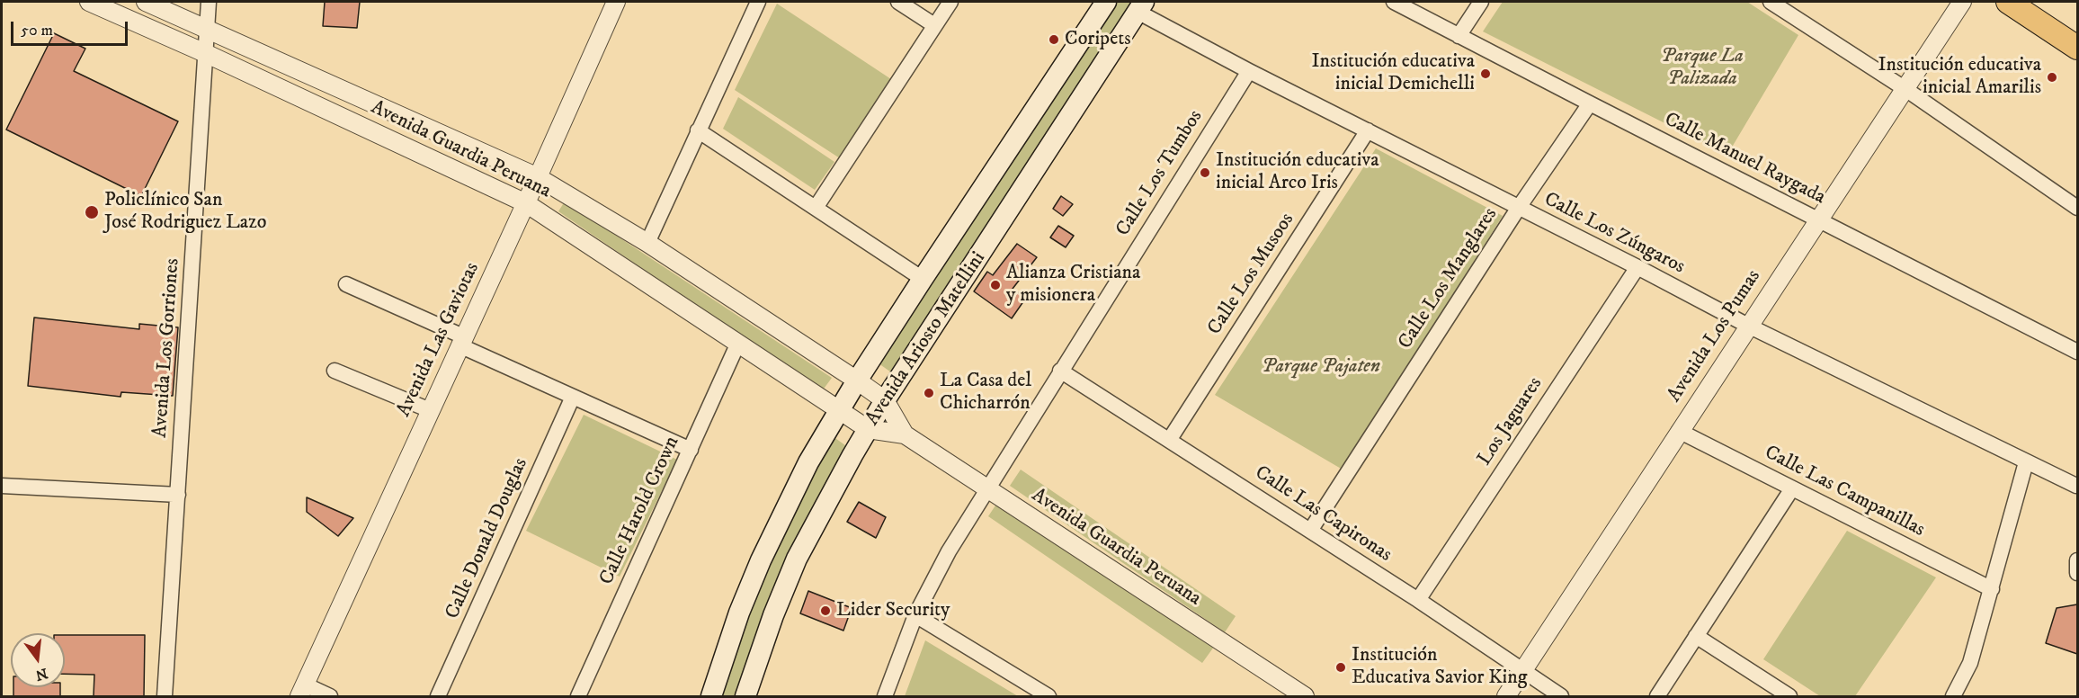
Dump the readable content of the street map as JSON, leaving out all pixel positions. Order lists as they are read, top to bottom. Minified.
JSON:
{"streets":{"main road":["Avenida Ariosto Matellini"],"street":["Avenida Guardia Peruana","Calle Manuel Raygada","Calle Los Tumbos","Calle Los Zúngaros","Calle Los Musoos","Calle Los Manglares","Avenida Los Pumas","Avenida Las Gaviotas","Avenida Los Gorriones","Los Jaguares","Calle Las Campanillas","Calle Harold Crown","Calle Las Capironas","Calle Donald Douglas"]},"crossings":[["Avenida Guardia Peruana","Calle Los Tumbos"],["Avenida Guardia Peruana","Avenida Ariosto Matellini"],["Avenida Guardia Peruana","Avenida Las Gaviotas"],["Avenida Guardia Peruana","Avenida Los Gorriones"],["Avenida Guardia Peruana","Calle Harold Crown"],["Calle Manuel Raygada","Calle Los Manglares"],["Calle Manuel Raygada","Avenida Los Pumas"],["Calle Los Tumbos","Calle Los Zúngaros"],["Calle Los Tumbos","Calle Las Capironas"],["Calle Los Zúngaros","Calle Los Musoos"],["Calle Los Zúngaros","Calle Los Manglares"],["Calle Los Zúngaros","Avenida Los Pumas"],["Calle Los Zúngaros","Avenida Ariosto Matellini"],["Calle Los Zúngaros","Los Jaguares"],["Calle Los Musoos","Calle Las Capironas"],["Calle Los Manglares","Calle Las Capironas"],["Avenida Los Pumas","Calle Las Campanillas"],["Avenida Los Pumas","Calle Las Capironas"],["Los Jaguares","Calle Las Capironas"]],"parks":["Parque La Palizada","Parque Pajaten"],"places":["Coripets","Institución educativa inicial Demichelli","Institución educativa inicial Amarilis","Institución educativa inicial Arco Iris","Policlínico San José Rodriguez Lazo","Alianza Cristiana y misionera","La Casa del Chicharrón","Lider Security","Institución Educativa Savior King"],"scale_bar":"50 m","north":"bottom"}
